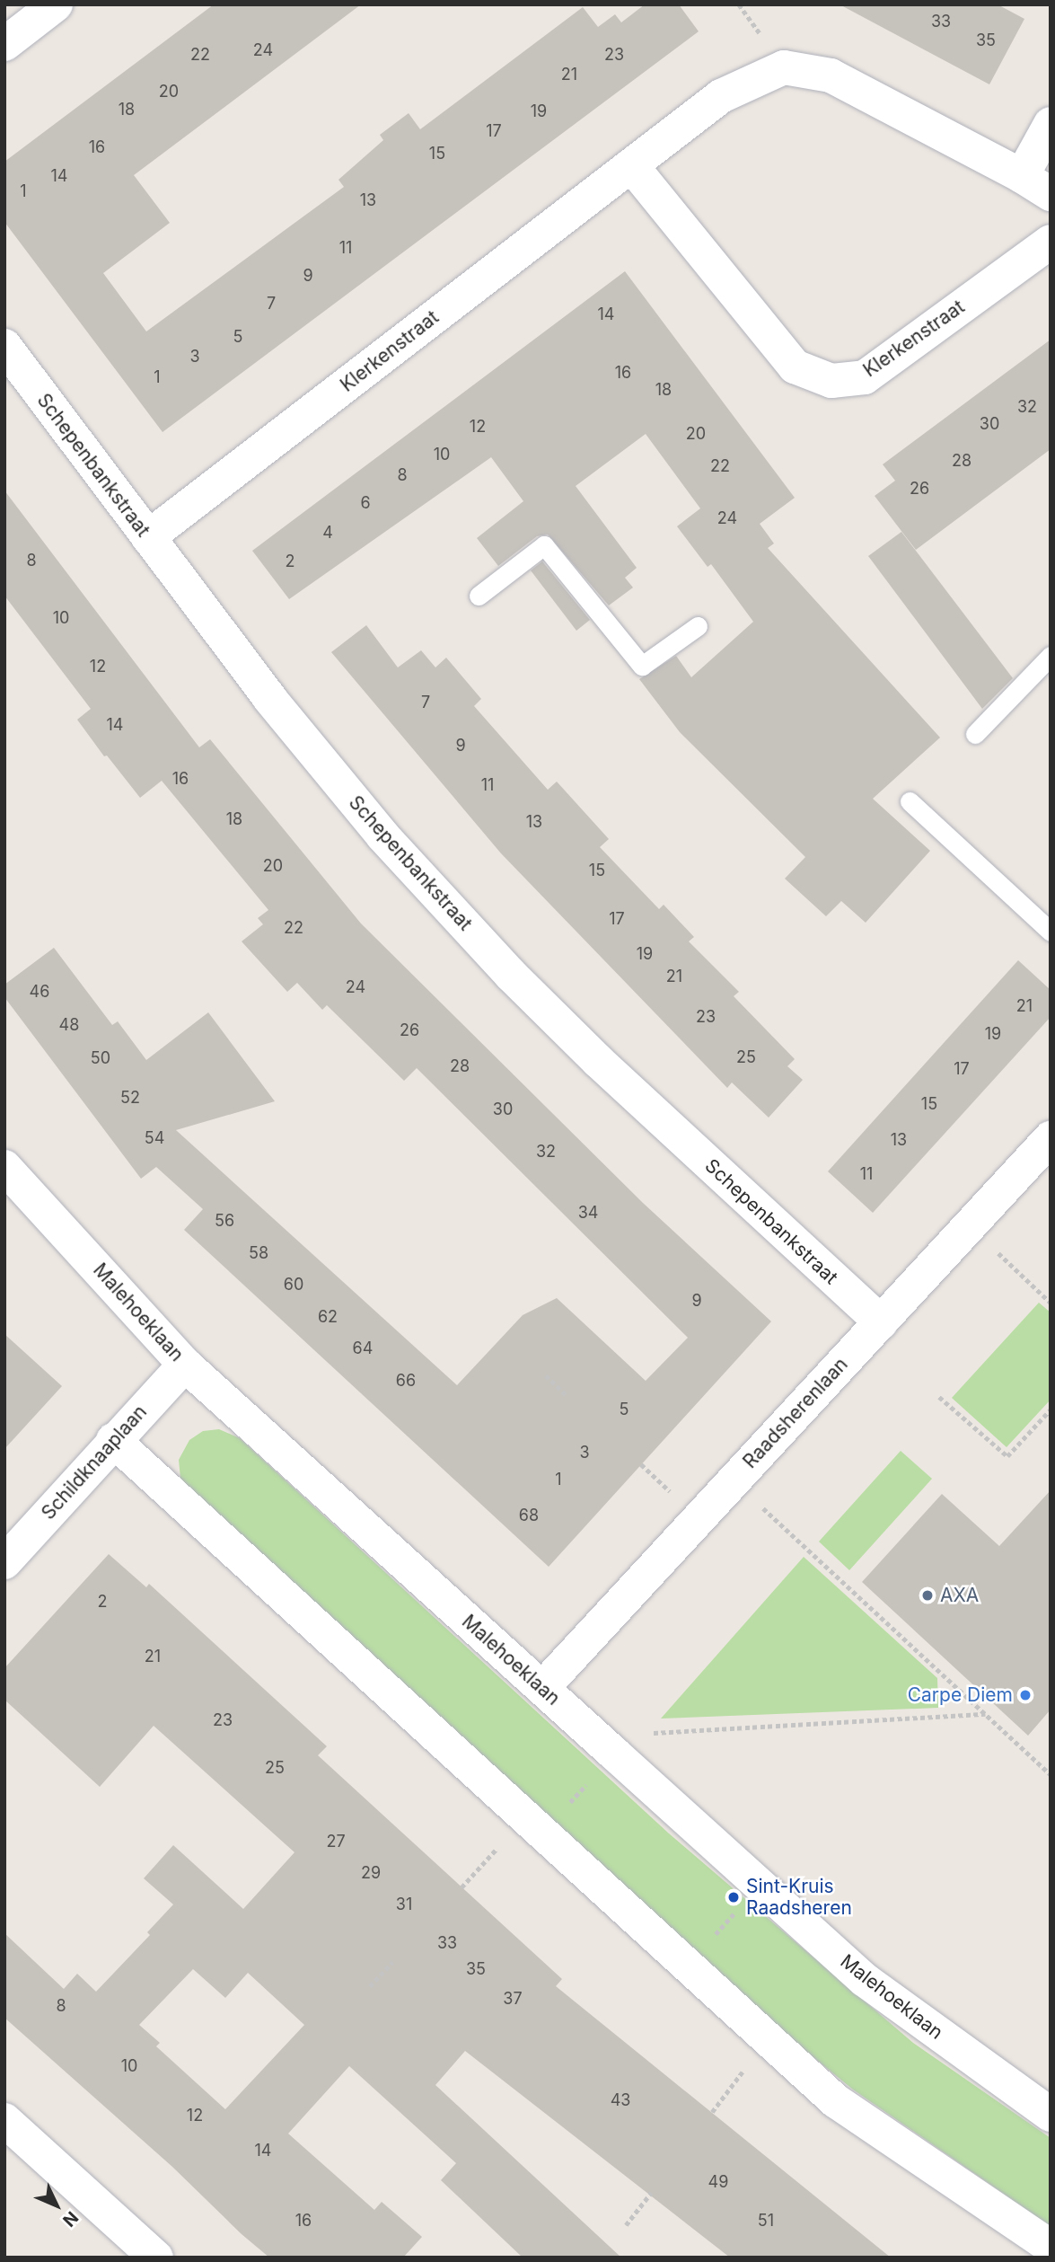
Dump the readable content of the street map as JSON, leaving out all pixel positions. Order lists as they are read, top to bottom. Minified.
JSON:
{"streets":{"street":["Klerkenstraat","Schepenbankstraat","Malehoeklaan","Raadsherenlaan","Schildknaaplaan"]},"crossings":[["Klerkenstraat","Schepenbankstraat"],["Schepenbankstraat","Raadsherenlaan"],["Malehoeklaan","Raadsherenlaan"],["Malehoeklaan","Schildknaaplaan"]],"places":["AXA","Carpe Diem","Sint-Kruis Raadsheren"],"house_numbers":["33","35","24","22","23","21","20","18","19","17","16","15","14","1","13","11","9","7","14","5","3","16","1","18","32","30","12","20","10","28","22","8","26","6","24","4","8","2","10","12","7","14","9","16","11","18","13","20","15","17","22","19","21","24","46","21","23","48","26","19","25","50","28","17","52","15","30","54","13","32","11","34","56","58","60","9","62","64","66","5","3","1","68","2","21","23","25","27","29","31","33","35","37","8","10","43","12","14","49","16","51"],"north":"bottom right"}
